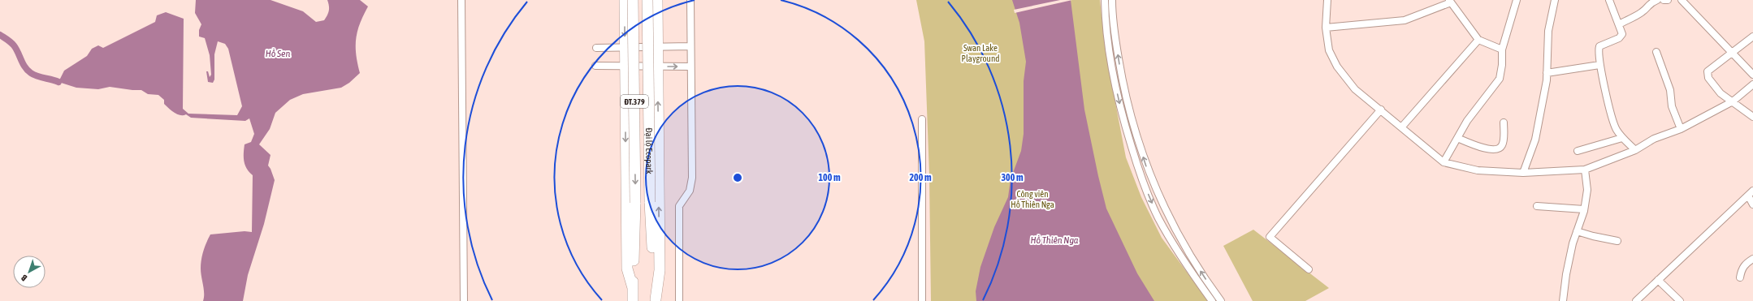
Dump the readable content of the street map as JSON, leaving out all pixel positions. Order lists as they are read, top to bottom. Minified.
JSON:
{"streets":{"highway":["ĐT.379","Đại lộ Ecopark"]},"water":["Hồ Sen","Hồ Thiên Nga"],"parks":["Swan Lake Playground","Công viên Hồ Thiên Nga"],"north":"bottom left","rings":["100 m","200 m","300 m"]}
